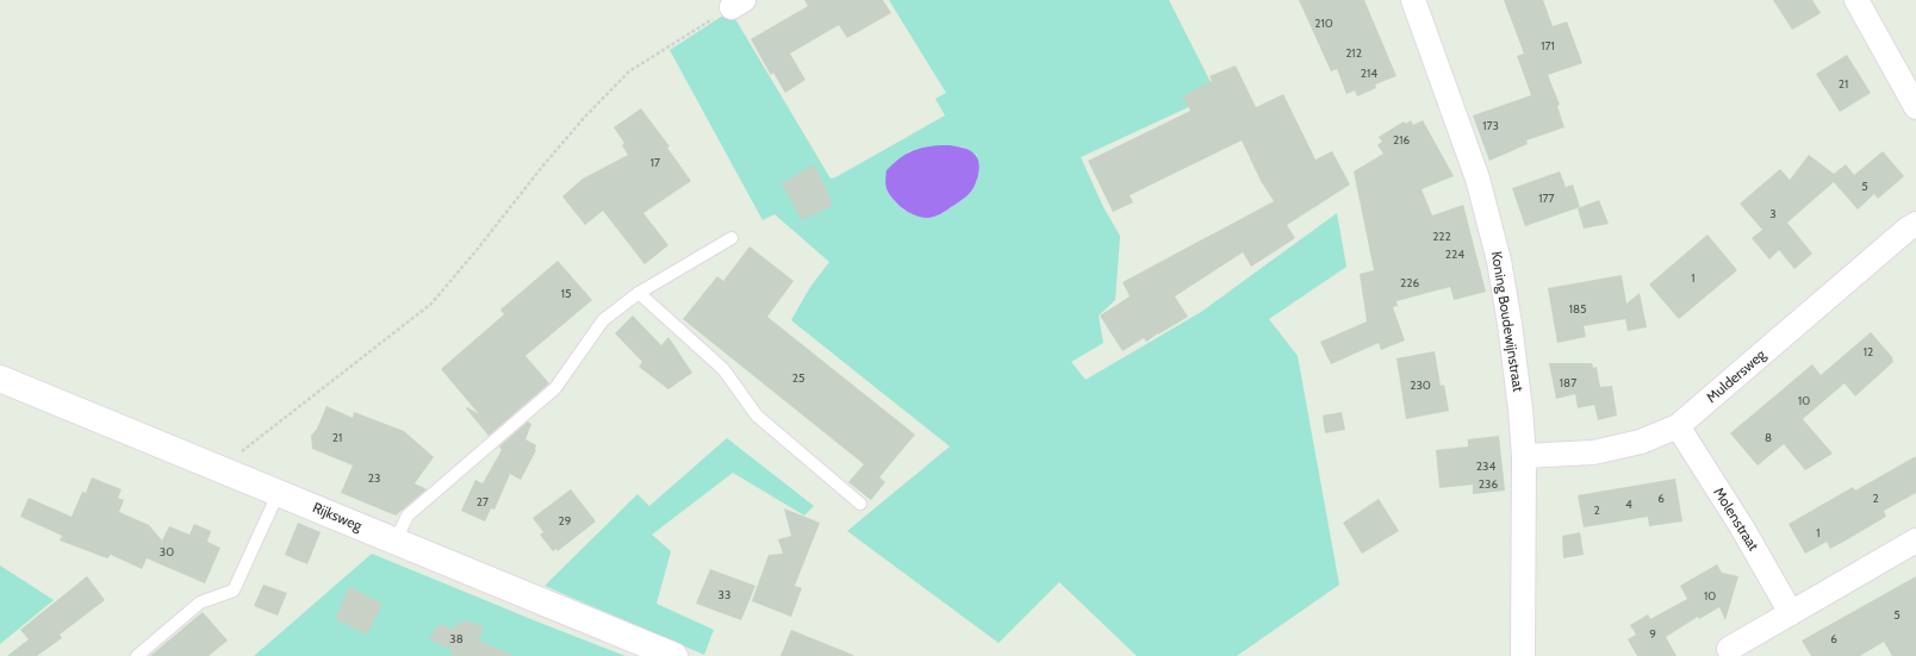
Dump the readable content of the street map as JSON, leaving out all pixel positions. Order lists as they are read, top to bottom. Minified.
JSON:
{"streets":{"main road":["Rijksweg"],"street":["Koning Boudewijnstraat","Muldersweg","Molenstraat"]},"crossings":[["Koning Boudewijnstraat","Muldersweg"],["Muldersweg","Molenstraat"]],"house_numbers":["210","171","212","214","21","173","216","17","5","177","3","222","224","1","226","15","185","12","25","187","230","10","21","8","234","23","236","6","2","27","4","2","29","1","30","33","10","5","9","38","6"]}
